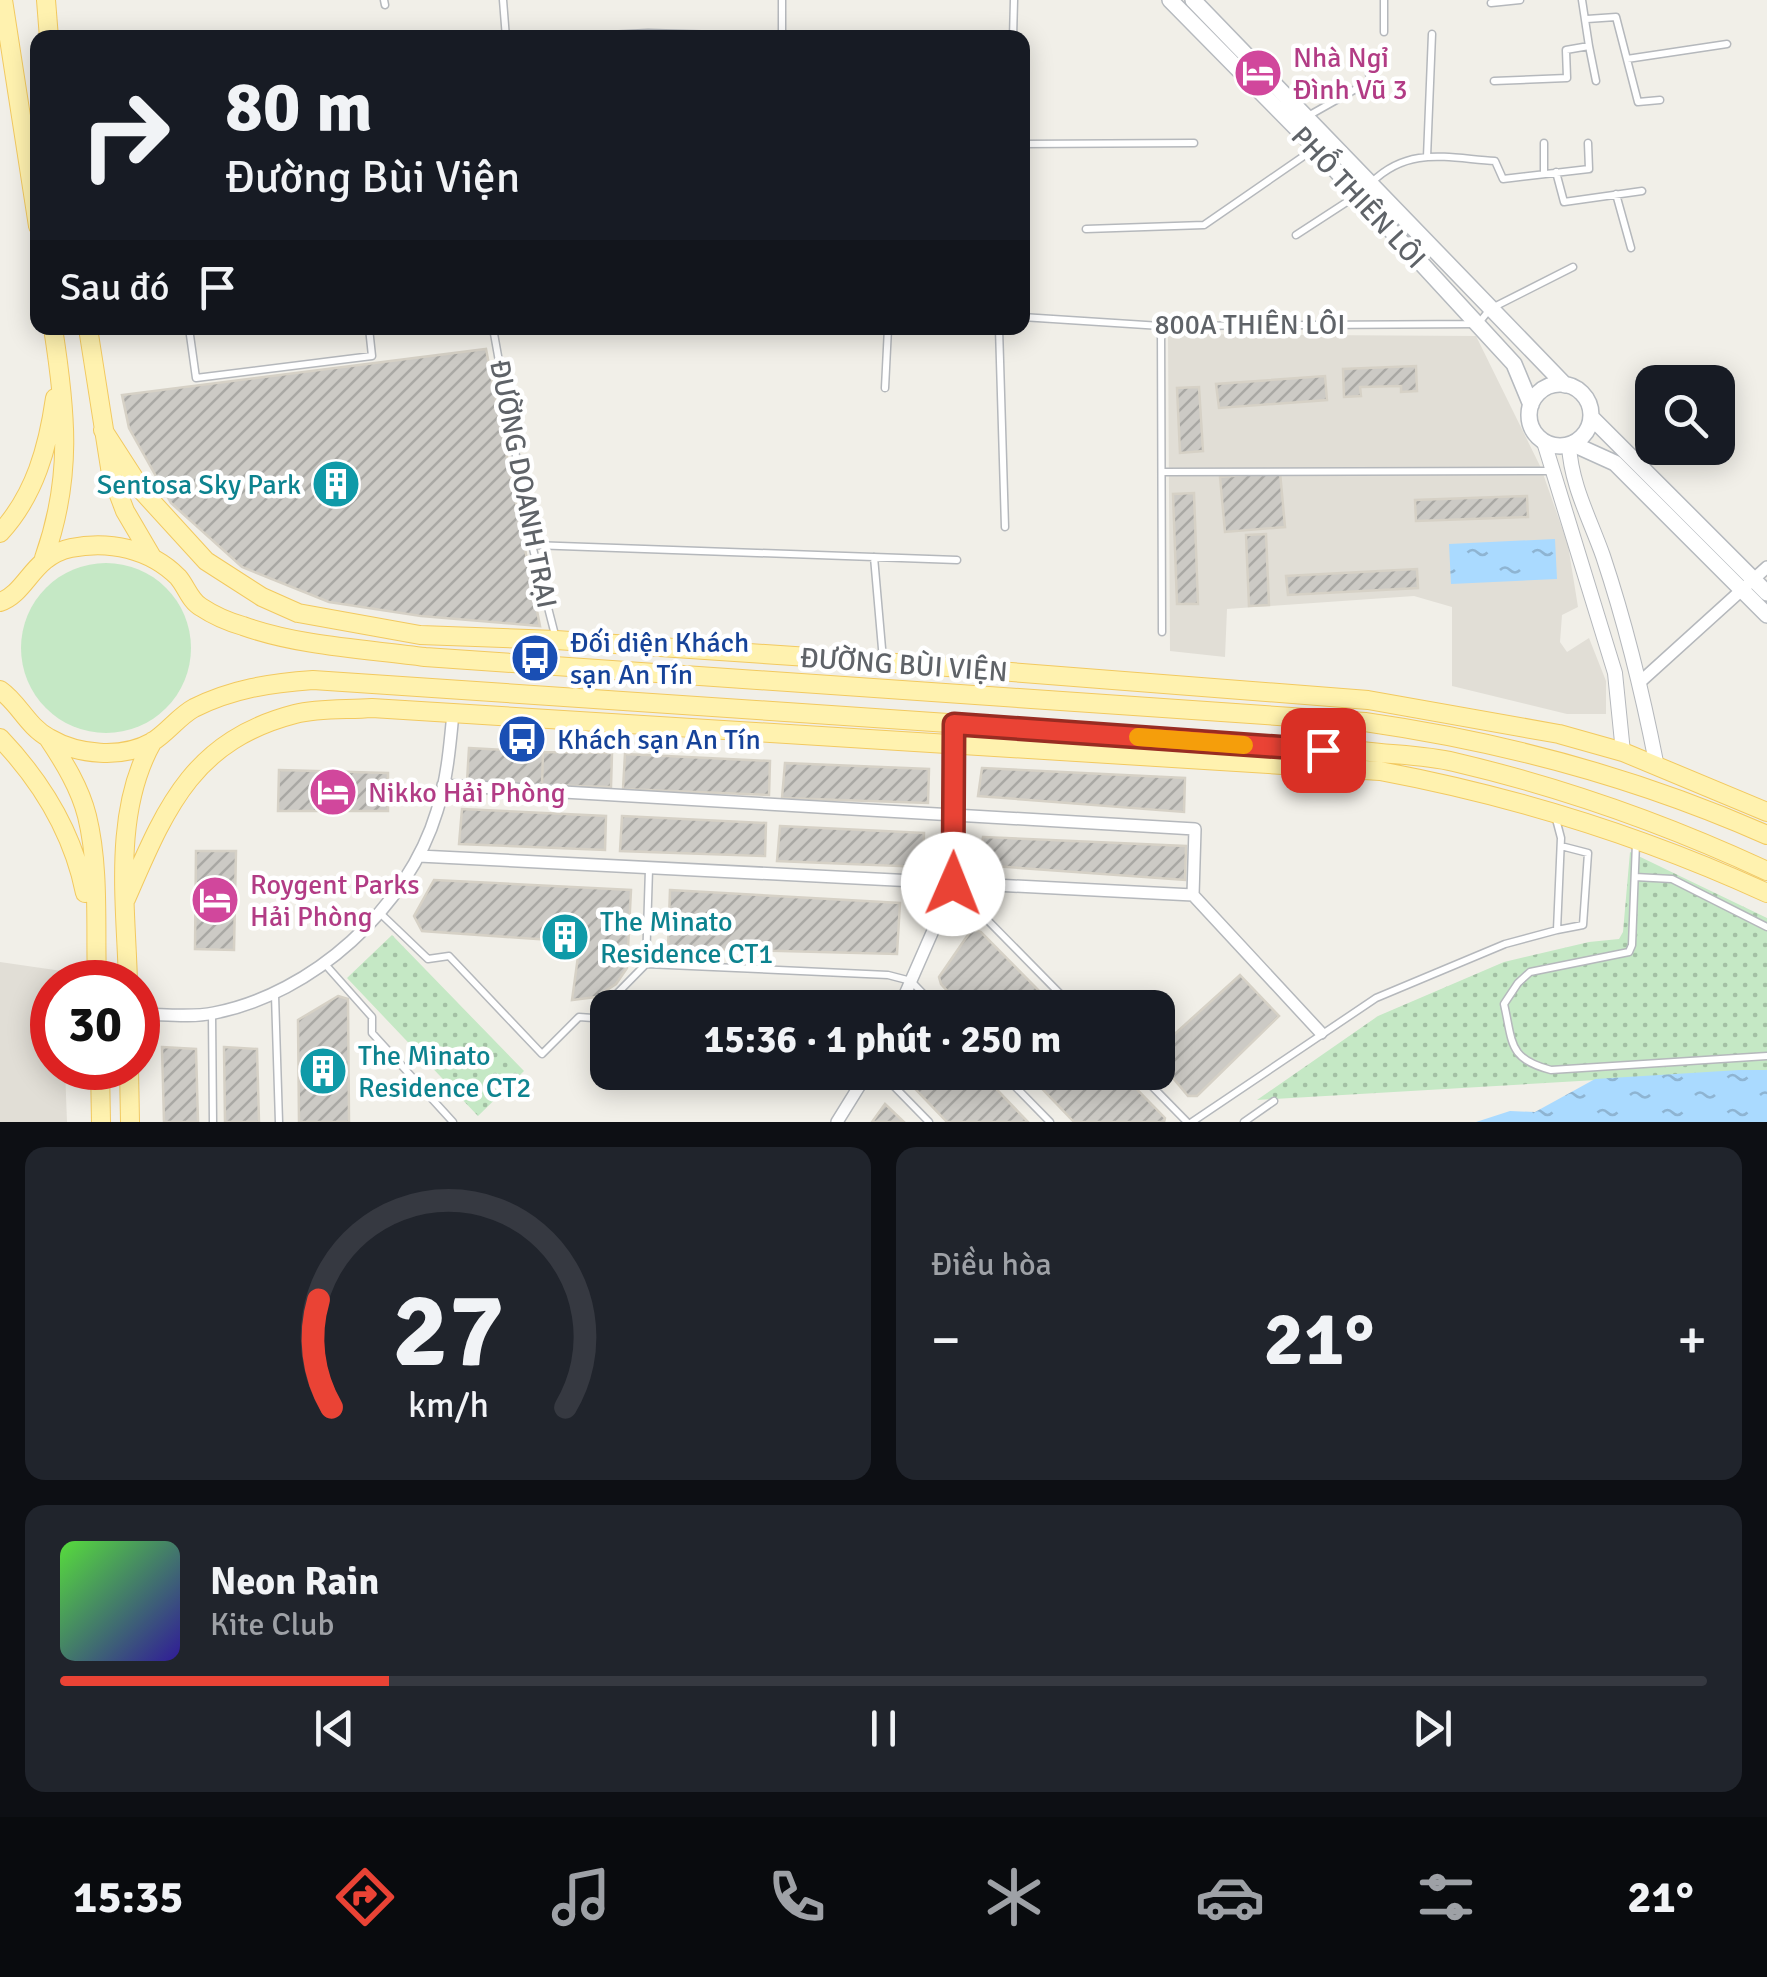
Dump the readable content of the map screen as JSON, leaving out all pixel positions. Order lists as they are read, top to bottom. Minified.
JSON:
{"streets":{"main road":["PHỐ THIÊN LÔI","ĐƯỜNG BÙI VIỆN"],"lane":["800A THIÊN LÔI","ĐƯỜNG DOANH TRẠI"]},"crossings":[["PHỐ THIÊN LÔI","800A THIÊN LÔI"],["ĐƯỜNG DOANH TRẠI","ĐƯỜNG BÙI VIỆN"]],"places":{"hotel":["Nhà Ngỉ Đình Vũ 3","Nikko Hải Phòng","Roygent Parks Hải Phòng"],"building":["Sentosa Sky Park","The Minato Residence CT1","The Minato Residence CT2"],"bus stop":["Đối diện Khách sạn An Tín","Khách sạn An Tín"]},"page":{"turn":["80 m","Đường Bùi Viện"],"then":"Sau đó","limit":"30","trip":"15:36 · 1 phút · 250 m","tile":"Điều hòa","heat":["−","21°","+"],"song":["Neon Rain","Kite Club"],"tabs":["15:35","21°"],"gauge":["27","km/h"]}}
